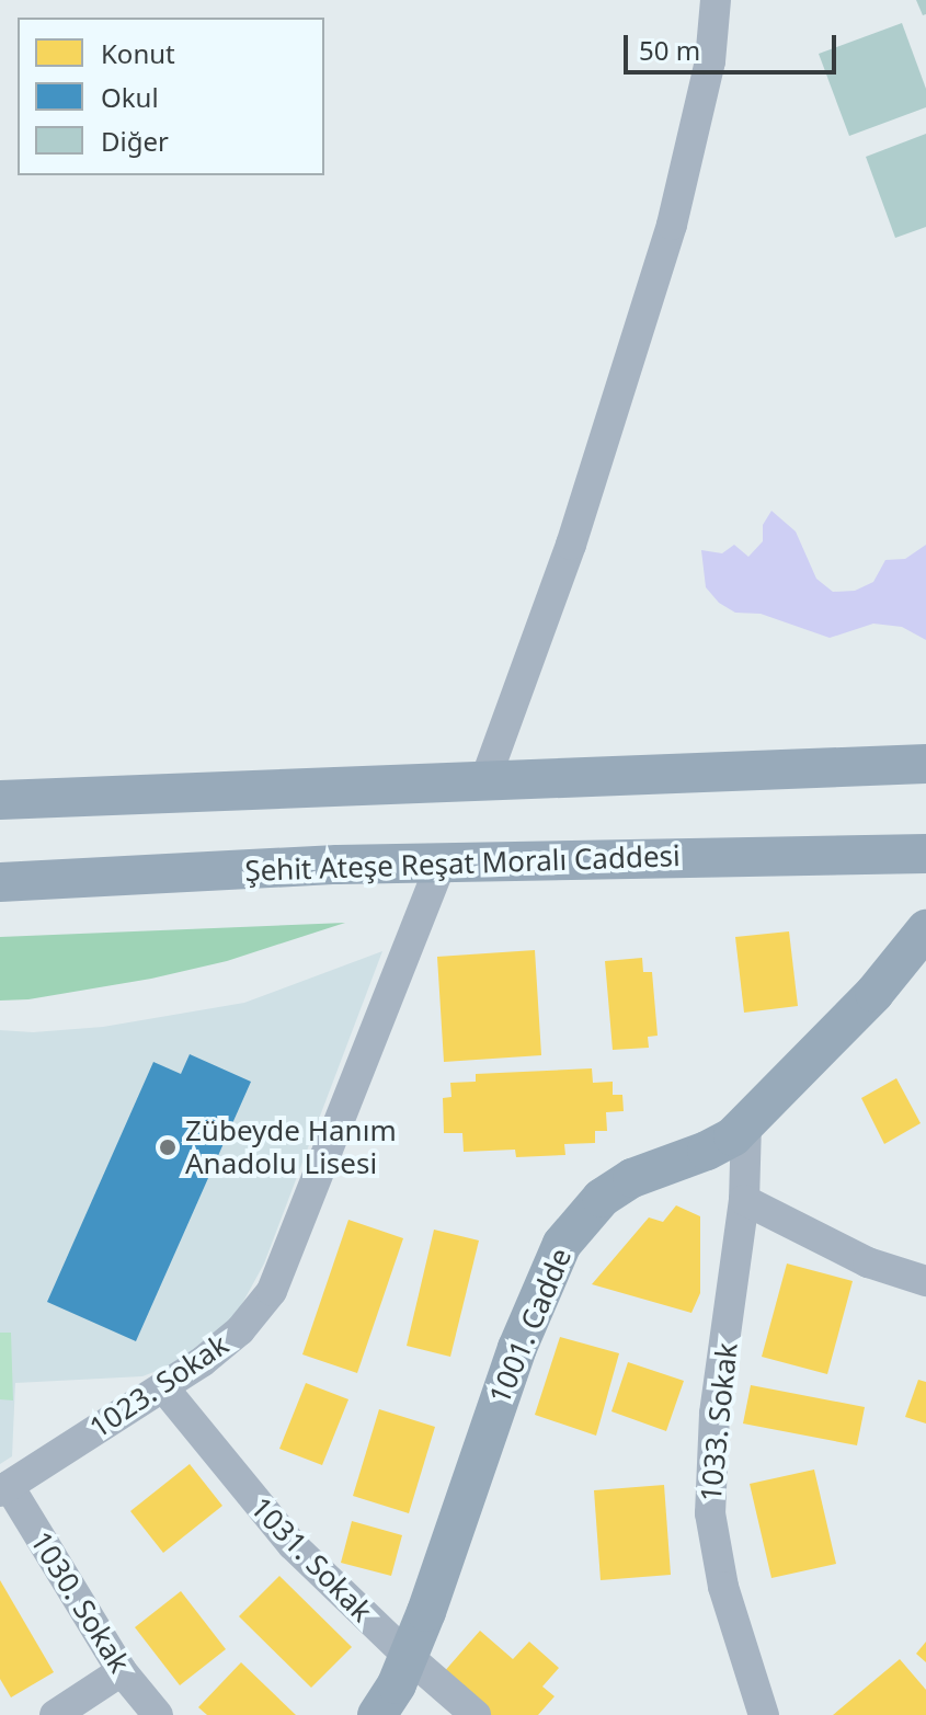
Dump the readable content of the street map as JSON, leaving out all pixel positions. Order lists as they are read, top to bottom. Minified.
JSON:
{"streets":{"main road":["Şehit Ateşe Reşat Moralı Caddesi","1001. Cadde"],"street":["1023. Sokak","1033. Sokak","1031. Sokak","1030. Sokak"]},"crossings":[["Şehit Ateşe Reşat Moralı Caddesi","1023. Sokak"],["1001. Cadde","1033. Sokak"],["1001. Cadde","1031. Sokak"],["1023. Sokak","1031. Sokak"],["1023. Sokak","1030. Sokak"]],"places":["Zübeyde Hanım Anadolu Lisesi"],"legend":["Konut","Okul","Diğer"],"scale_bar":"50 m"}
